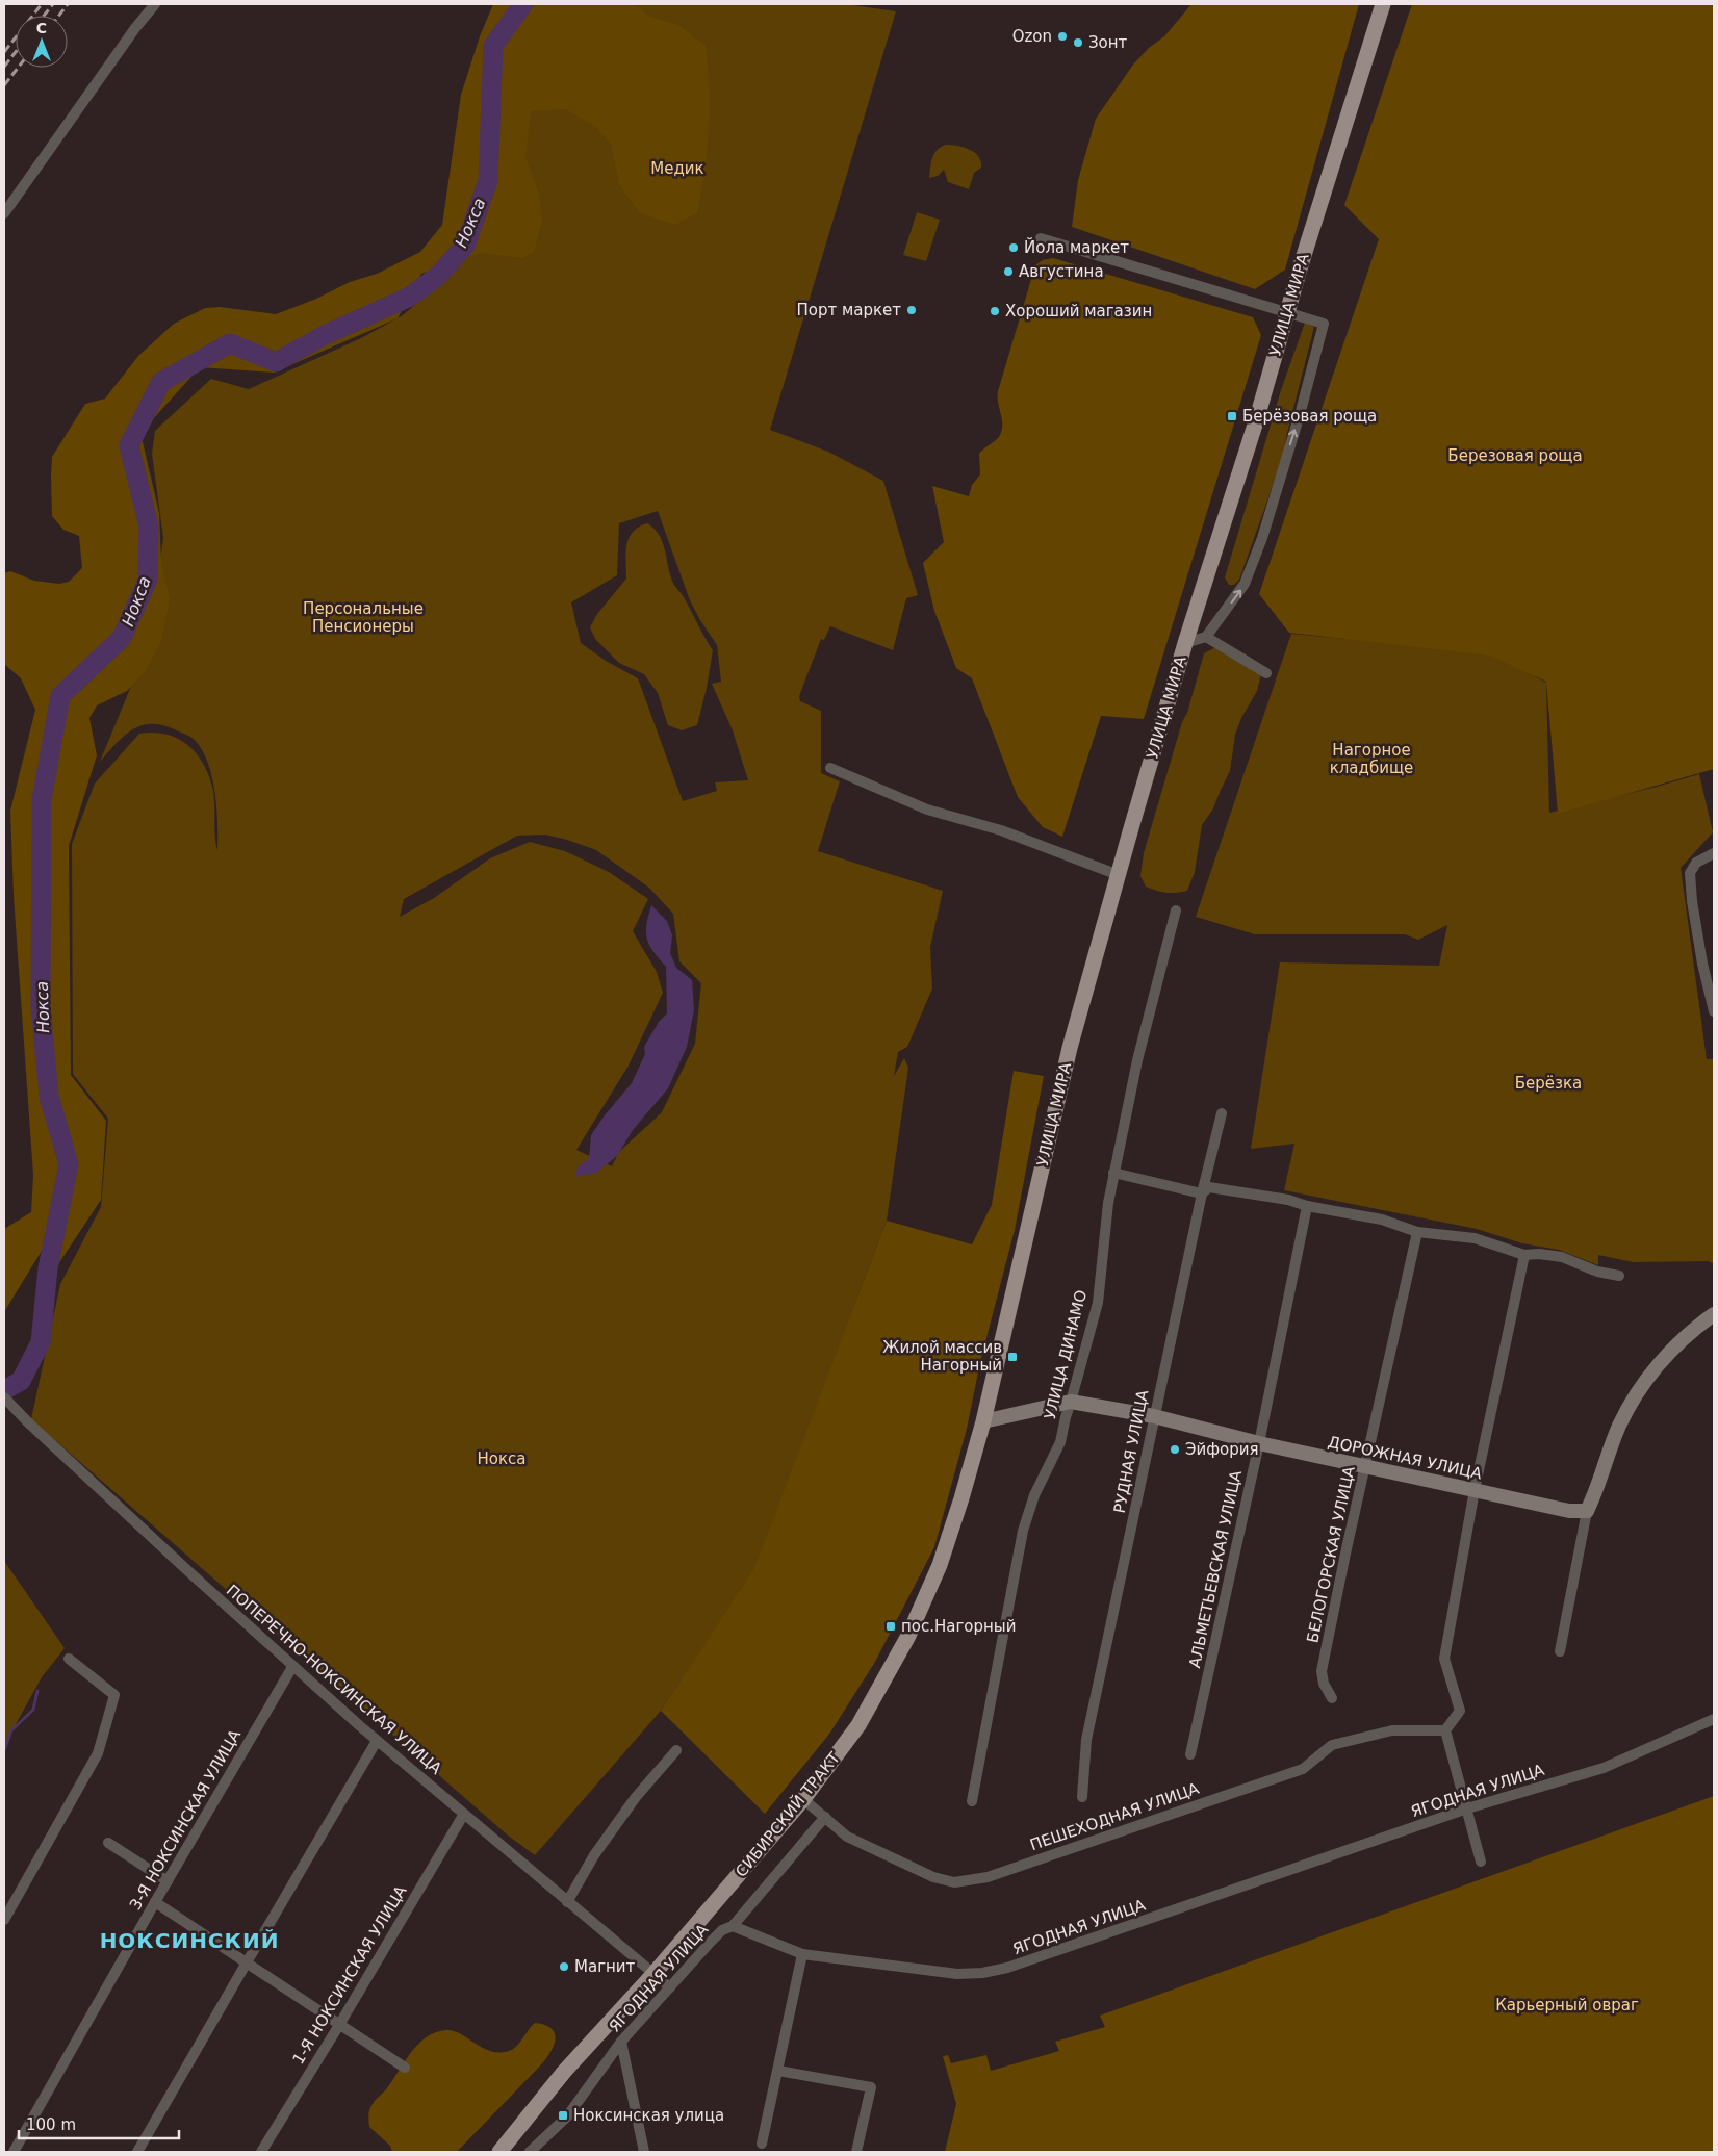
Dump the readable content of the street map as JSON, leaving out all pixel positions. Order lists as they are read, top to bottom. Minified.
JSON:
{"streets":{"main road":["УЛИЦА МИРА","СИБИРСКИЙ ТРАКТ"],"street":["УЛИЦА ДИНАМО","РУДНАЯ УЛИЦА","ДОРОЖНАЯ УЛИЦА","БЕЛОГОРСКАЯ УЛИЦА","АЛЬМЕТЬЕВСКАЯ УЛИЦА","ПОПЕРЕЧНО-НОКСИНСКАЯ УЛИЦА","ЯГОДНАЯ УЛИЦА","ПЕШЕХОДНАЯ УЛИЦА","3-Я НОКСИНСКАЯ УЛИЦА","1-Я НОКСИНСКАЯ УЛИЦА"]},"crossings":[["УЛИЦА МИРА","ДОРОЖНАЯ УЛИЦА"],["УЛИЦА МИРА","СИБИРСКИЙ ТРАКТ"],["УЛИЦА ДИНАМО","ДОРОЖНАЯ УЛИЦА"],["РУДНАЯ УЛИЦА","ДОРОЖНАЯ УЛИЦА"],["ДОРОЖНАЯ УЛИЦА","БЕЛОГОРСКАЯ УЛИЦА"],["ДОРОЖНАЯ УЛИЦА","АЛЬМЕТЬЕВСКАЯ УЛИЦА"],["ДОРОЖНАЯ УЛИЦА","СИБИРСКИЙ ТРАКТ"],["ПОПЕРЕЧНО-НОКСИНСКАЯ УЛИЦА","ЯГОДНАЯ УЛИЦА"],["ПОПЕРЕЧНО-НОКСИНСКАЯ УЛИЦА","СИБИРСКИЙ ТРАКТ"],["ПОПЕРЕЧНО-НОКСИНСКАЯ УЛИЦА","3-Я НОКСИНСКАЯ УЛИЦА"],["ПОПЕРЕЧНО-НОКСИНСКАЯ УЛИЦА","1-Я НОКСИНСКАЯ УЛИЦА"],["СИБИРСКИЙ ТРАКТ","ПЕШЕХОДНАЯ УЛИЦА"]],"districts":["НОКСИНСКИЙ"],"water":["Нокса"],"parks":["Медик","Березовая роща","Персональные Пенсионеры","Нагорное кладбище","Берёзка","Нокса","Карьерный овраг"],"places":{"other":["Ozon","Зонт","Йола маркет","Августина","Порт маркет","Хороший магазин","Эйфория","Магнит"],"transit":["Берёзовая роща","Жилой массив Нагорный","пос.Нагорный","Ноксинская улица"]},"scale_bar":"100 m","north":"top"}
